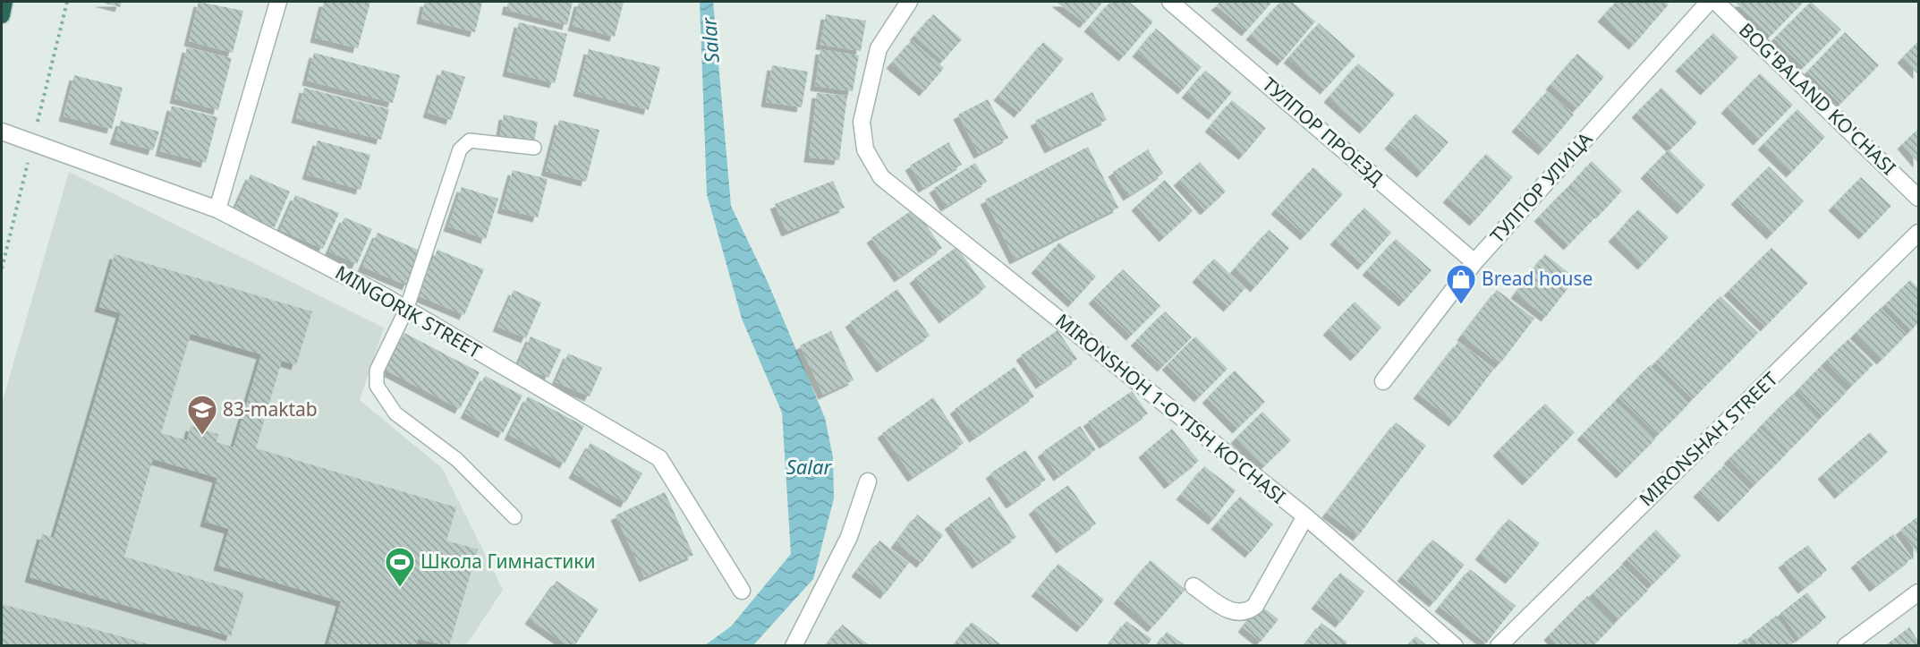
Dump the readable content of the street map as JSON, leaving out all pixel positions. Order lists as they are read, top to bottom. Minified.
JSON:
{"streets":{"street":["BOG'BALAND KO'CHASI","ТУЛПОР ПРОЕЗД","ТУЛПОР УЛИЦА","MINGORIK STREET","MIRONSHOH 1-O'TISH KO'CHASI","MIRONSHAH STREET"]},"crossings":[["ТУЛПОР ПРОЕЗД","ТУЛПОР УЛИЦА"]],"water":["Salar"],"places":{"shop":["Bread house"],"school or university":["83-maktab"],"sports":["Школа Гимнастики"]}}
